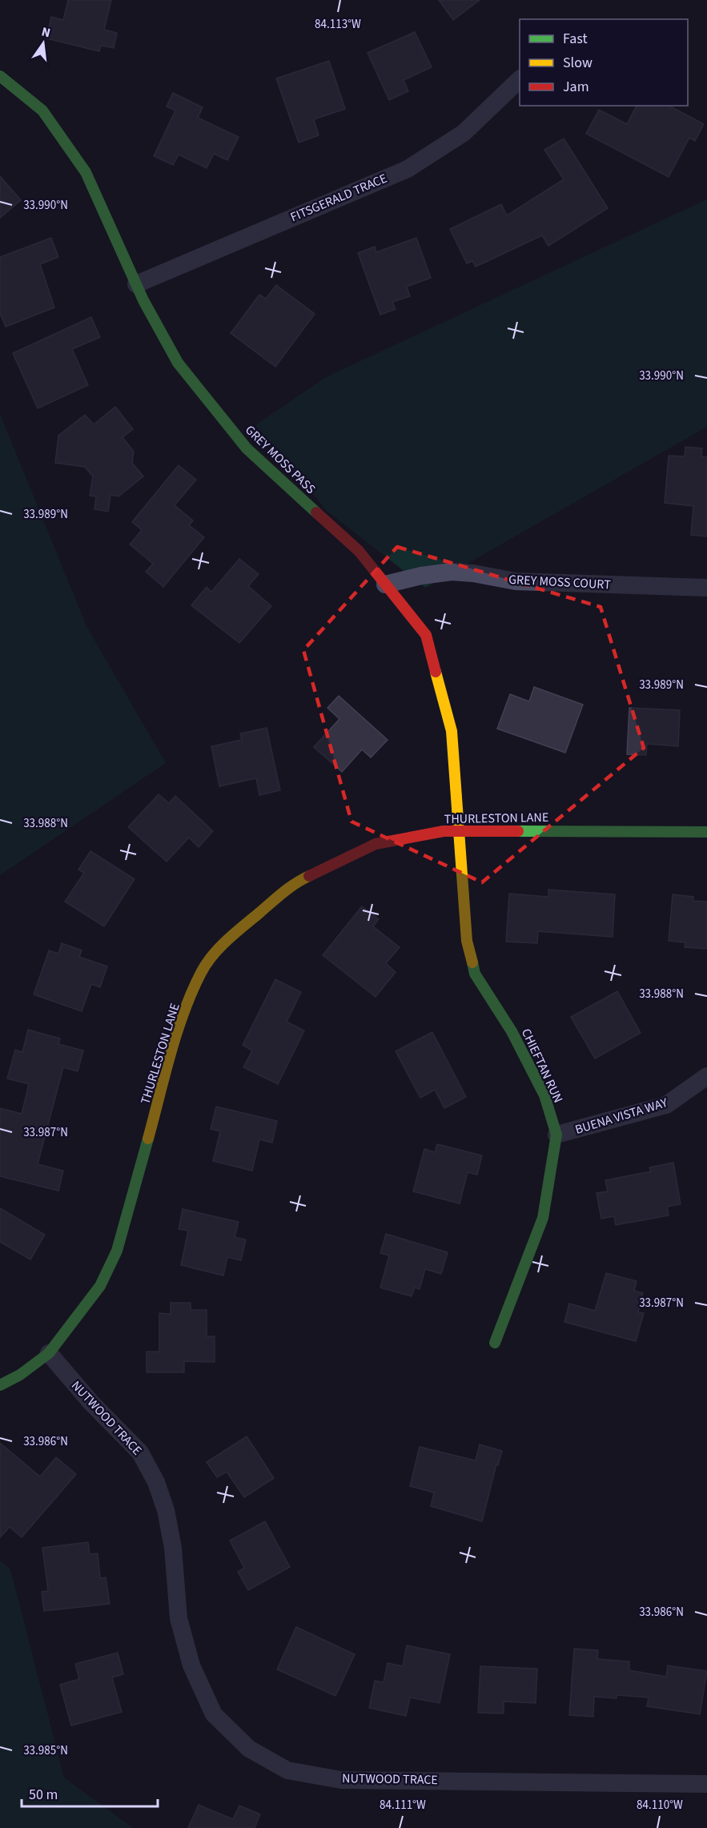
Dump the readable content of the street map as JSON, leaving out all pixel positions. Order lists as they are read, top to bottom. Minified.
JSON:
{"streets":{"street":["FITSGERALD TRACE","GREY MOSS PASS","GREY MOSS COURT","THURLESTON LANE","CHIEFTAN RUN","BUENA VISTA WAY","NUTWOOD TRACE"]},"crossings":[["FITSGERALD TRACE","GREY MOSS PASS"],["GREY MOSS PASS","GREY MOSS COURT"],["GREY MOSS PASS","THURLESTON LANE"],["GREY MOSS PASS","CHIEFTAN RUN"],["THURLESTON LANE","CHIEFTAN RUN"],["THURLESTON LANE","NUTWOOD TRACE"],["CHIEFTAN RUN","BUENA VISTA WAY"]],"legend":["Fast","Slow","Jam"],"scale_bar":"50 m","north":"top","coordinates":["84.113°W","33.990°N","33.989°N","33.988°N","33.987°N","33.986°N","33.985°N","84.111°W","84.110°W"]}
